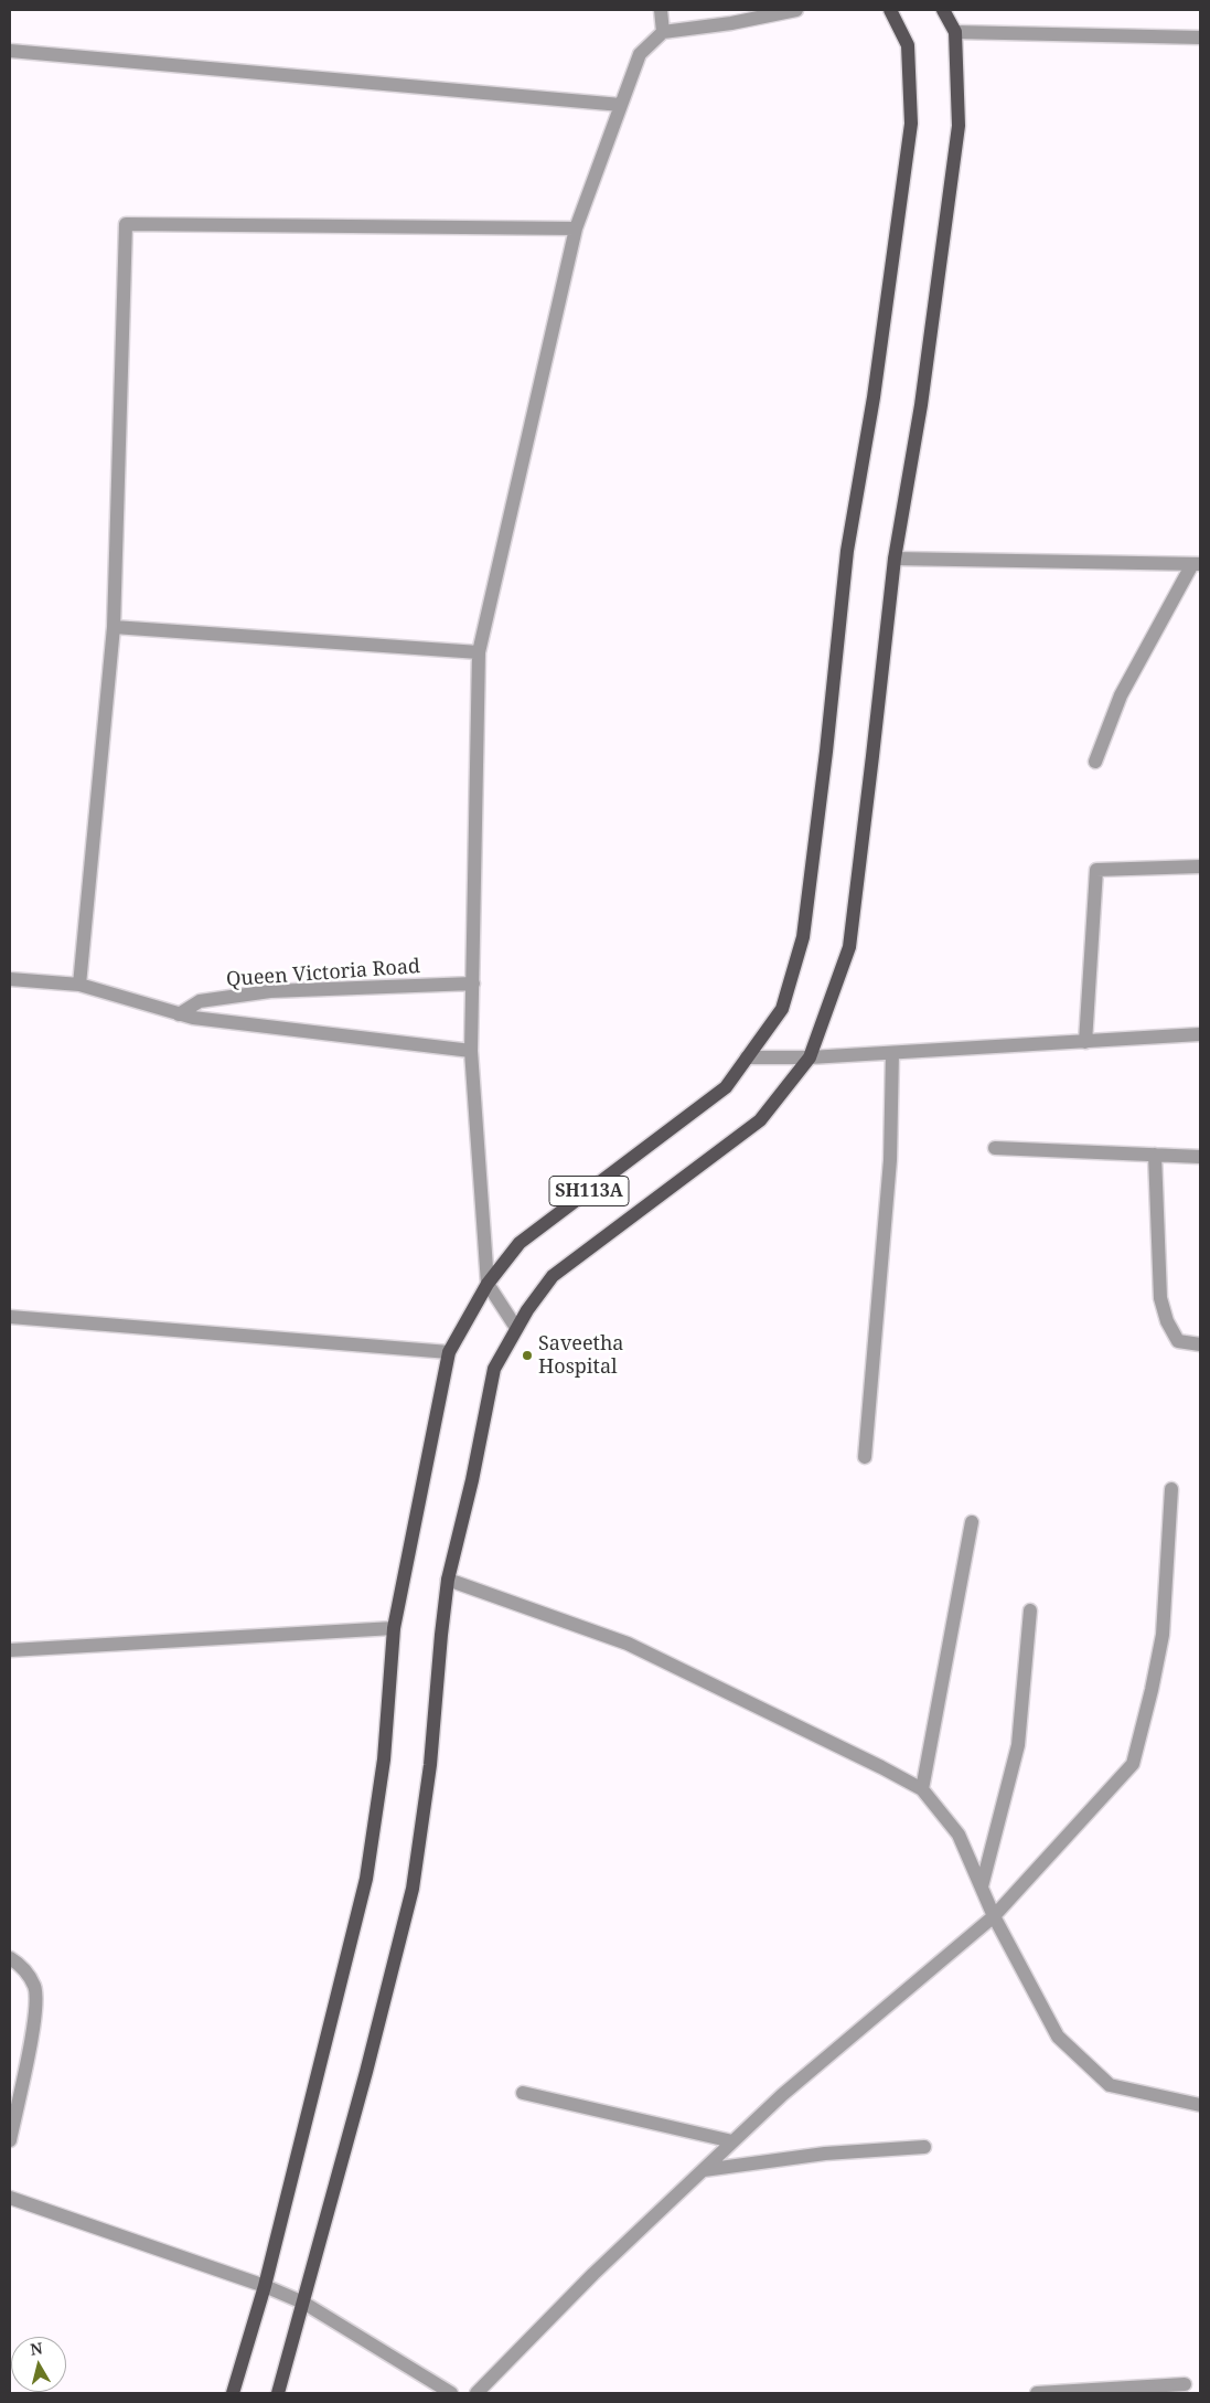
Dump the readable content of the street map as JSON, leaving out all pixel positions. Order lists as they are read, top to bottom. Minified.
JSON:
{"streets":{"main road":["SH113A"],"street":["Queen Victoria Road"]},"places":["Saveetha Hospital"],"north":"top"}
